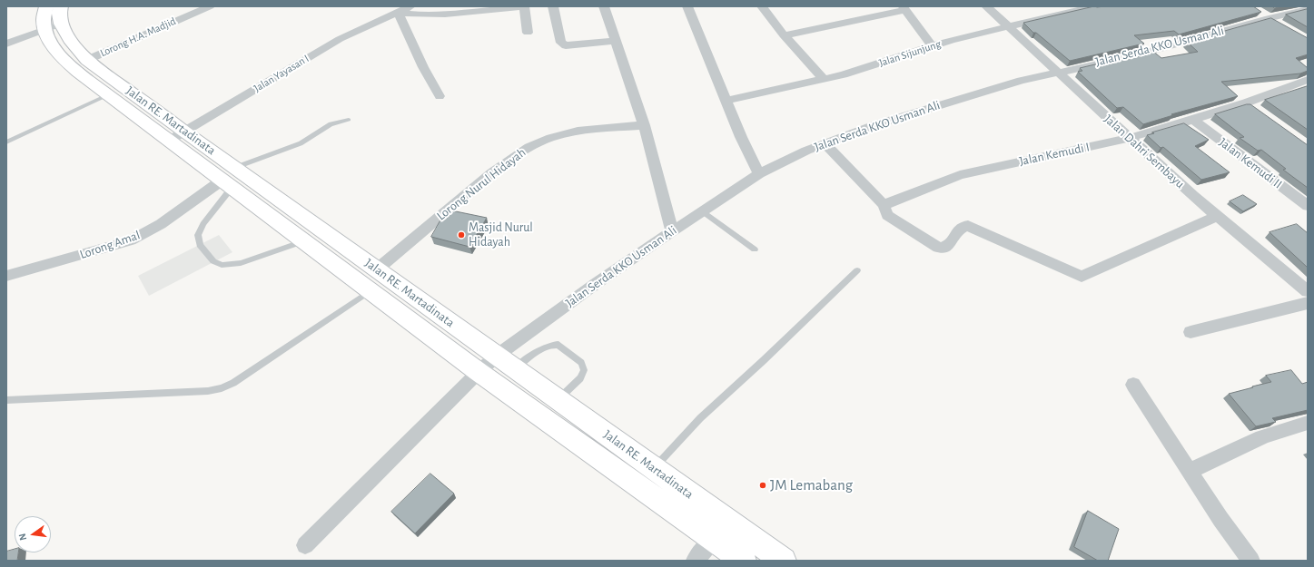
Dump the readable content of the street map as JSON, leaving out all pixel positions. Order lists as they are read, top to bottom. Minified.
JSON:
{"streets":{"highway":["Jalan RE. Martadinata"],"street":["Lorong H.A. Madjid","Jalan Serda KKO Usman Ali","Jalan Sijunjung","Jalan Yayasan I","Jalan Dahri Sembayu","Jalan Kemudi I","Jalan Kemudi II","Lorong Nurul Hidayah","Lorong Amal"]},"crossings":[["Lorong H.A. Madjid","Jalan RE. Martadinata"],["Jalan Serda KKO Usman Ali","Jalan RE. Martadinata"],["Jalan Serda KKO Usman Ali","Jalan Dahri Sembayu"],["Jalan Sijunjung","Jalan Dahri Sembayu"],["Jalan Yayasan I","Jalan RE. Martadinata"],["Jalan RE. Martadinata","Lorong Nurul Hidayah"],["Jalan RE. Martadinata","Lorong Amal"],["Jalan Dahri Sembayu","Jalan Kemudi I"],["Jalan Kemudi I","Jalan Kemudi II"]],"places":["Masjid Nurul Hidayah","JM Lemabang"],"north":"left"}
